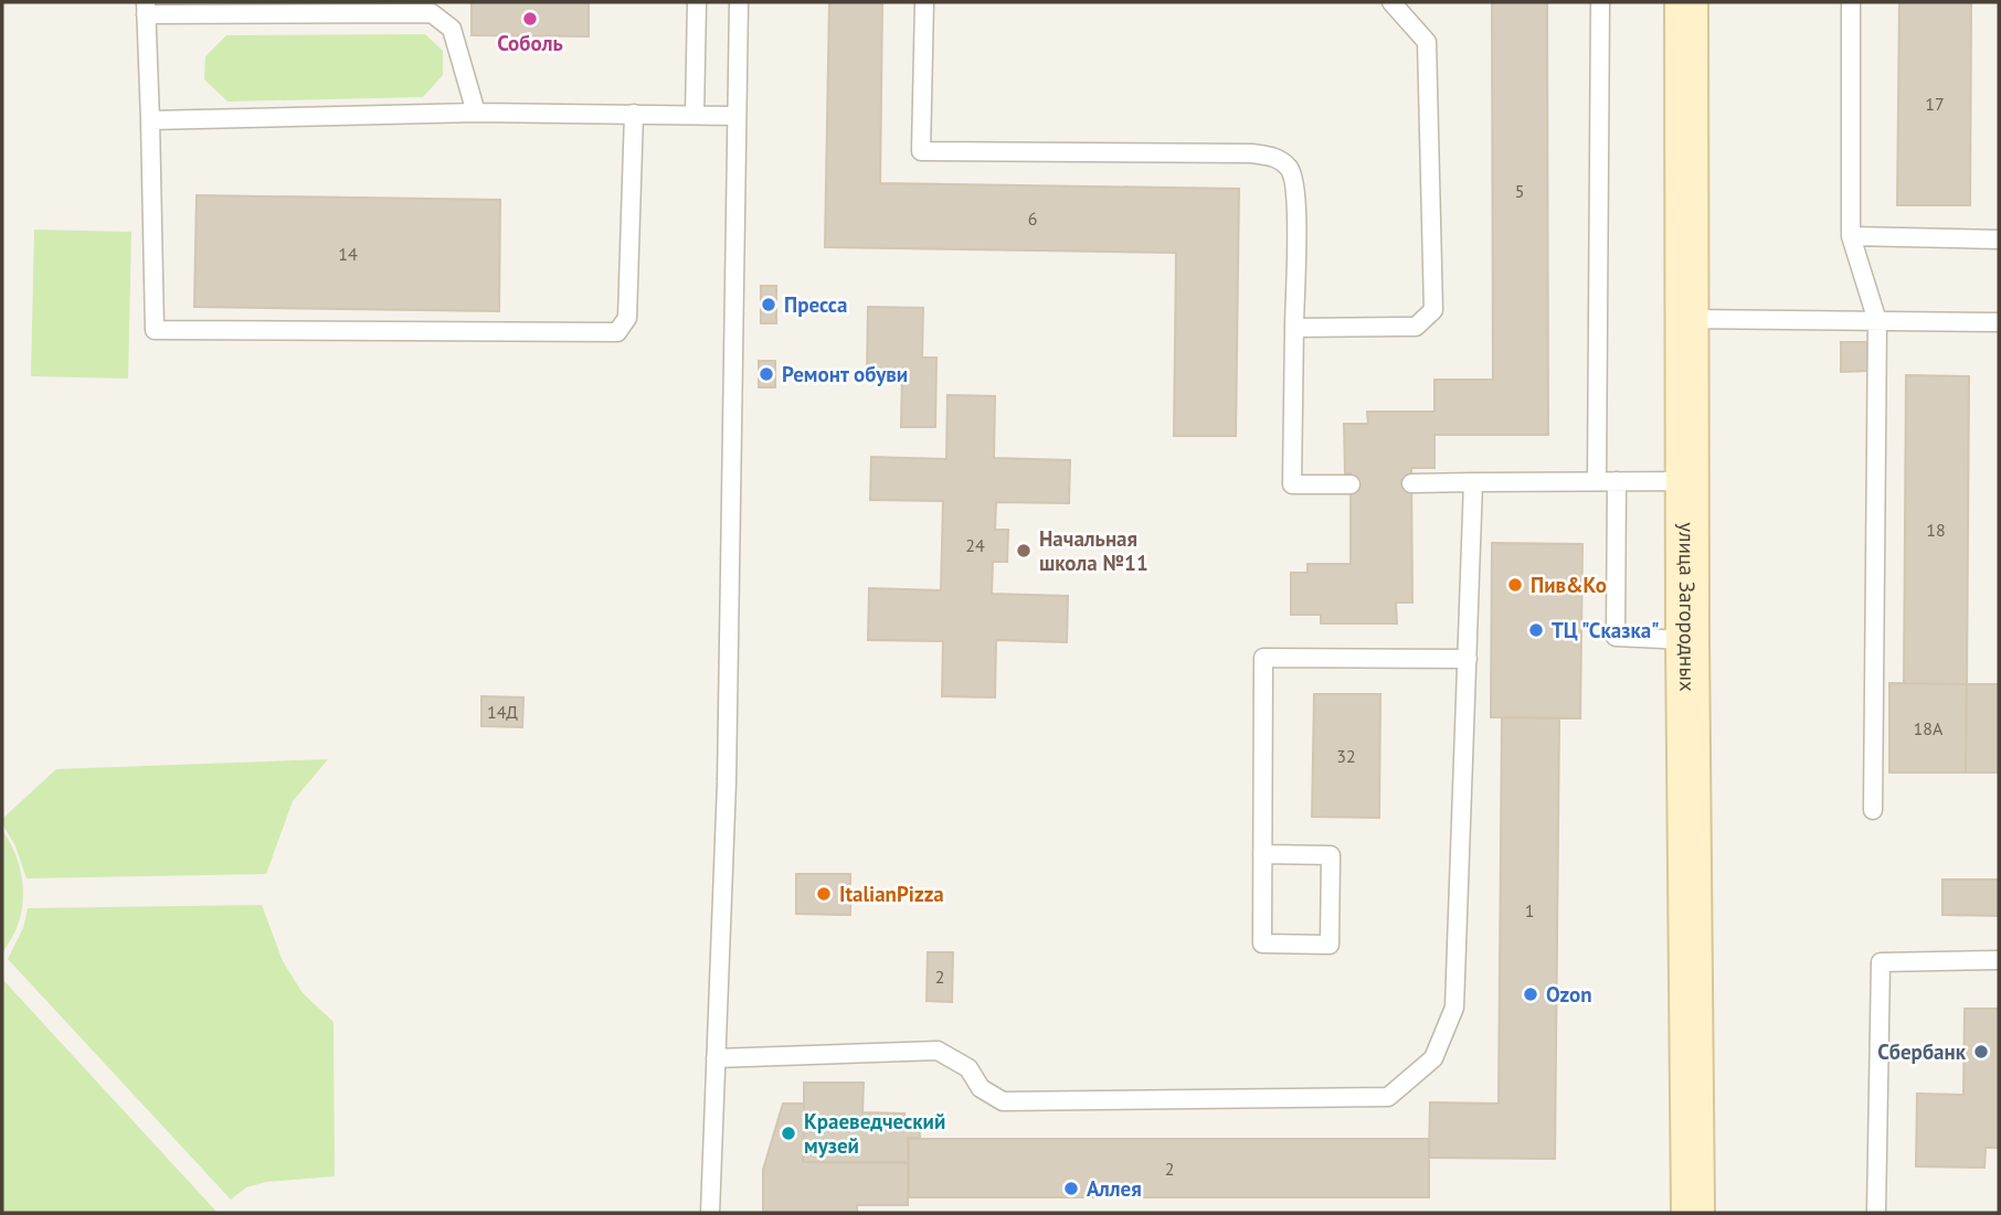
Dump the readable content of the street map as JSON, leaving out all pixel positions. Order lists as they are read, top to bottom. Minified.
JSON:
{"streets":{"main road":["улица Загородных"]},"places":["Соболь","Пресса","Ремонт обуви","Начальная школа №11","Пив&Ко","ТЦ \"Сказка\"","ItalianPizza","Ozon","Сбербанк","Краеведческий музей","Аллея"],"house_numbers":["17","5","6","14","18","24","14Д","18А","32","1","2","2"]}
